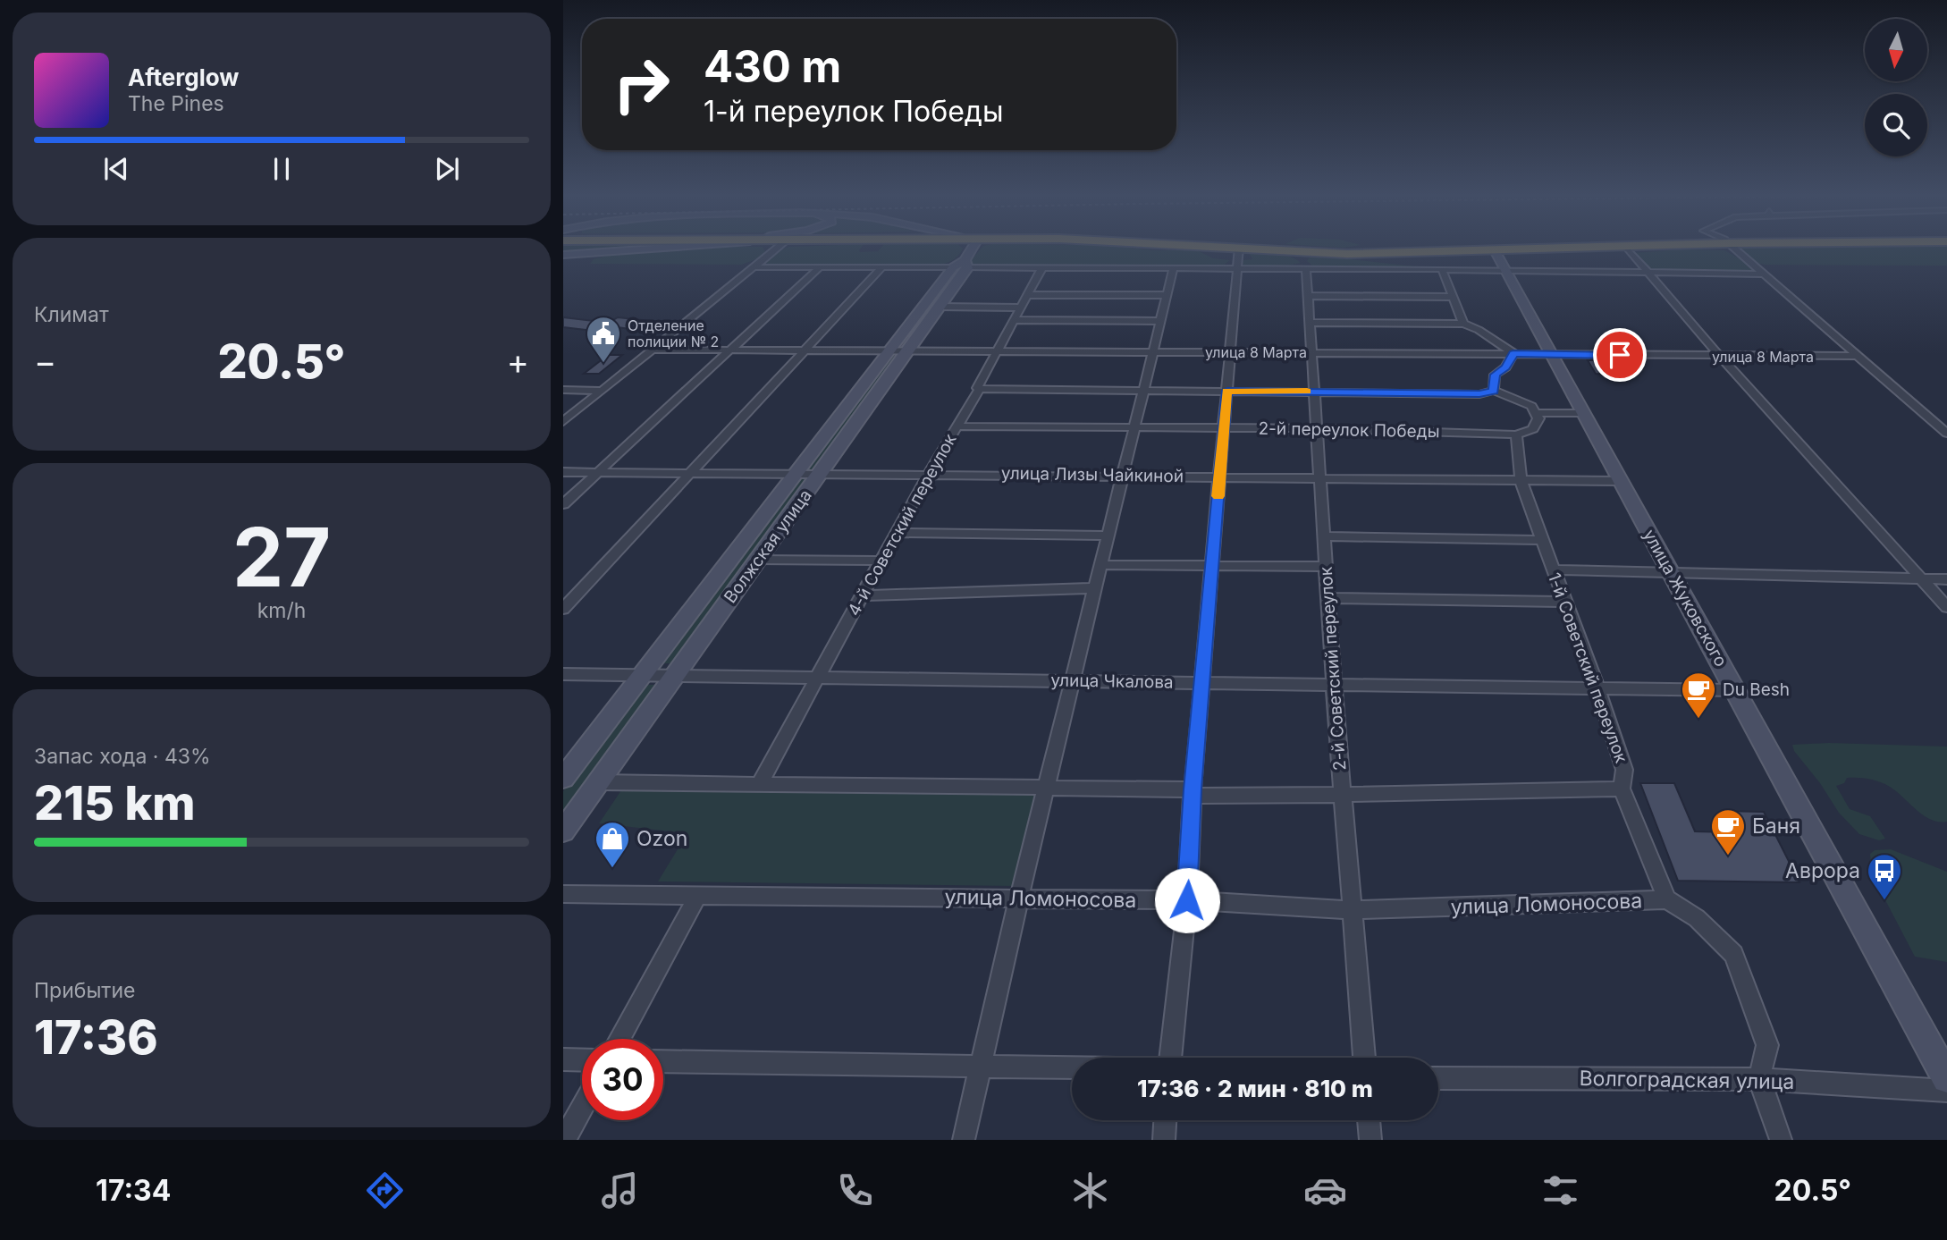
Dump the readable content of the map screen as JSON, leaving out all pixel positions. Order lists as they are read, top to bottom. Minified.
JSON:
{"streets":{"main road":["Волжская улица","улица Жуковского"],"street":["улица 8 Марта","2-й переулок Победы","улица Лизы Чайкиной","4-й Советский переулок","1-й Советский переулок","2-й Советский переулок","улица Чкалова","улица Ломоносова","Волгоградская улица"]},"crossings":[["улица 8 Марта","4-й Советский переулок"],["улица 8 Марта","Волжская улица"],["улица 8 Марта","улица Жуковского"],["улица 8 Марта","2-й Советский переулок"],["2-й переулок Победы","4-й Советский переулок"],["2-й переулок Победы","1-й Советский переулок"],["2-й переулок Победы","2-й Советский переулок"],["улица Лизы Чайкиной","4-й Советский переулок"],["улица Лизы Чайкиной","Волжская улица"],["улица Лизы Чайкиной","улица Жуковского"],["улица Лизы Чайкиной","1-й Советский переулок"],["улица Лизы Чайкиной","2-й Советский переулок"],["4-й Советский переулок","улица Чкалова"],["Волжская улица","улица Чкалова"],["улица Жуковского","улица Чкалова"],["1-й Советский переулок","улица Чкалова"],["1-й Советский переулок","улица Ломоносова"],["2-й Советский переулок","улица Чкалова"],["2-й Советский переулок","улица Ломоносова"]],"places":{"public building":["Отделение полиции № 2"],"cafe":["Du Besh","Баня"],"shop":["Ozon"],"bus stop":["Аврора"]},"north":"bottom","page":{"turn":["430 m","1-й переулок Победы"],"song":["Afterglow","The Pines"],"tile":["Климат",["27","km/h"],["Запас хода · 43%","215 km"],["Прибытие","17:36"]],"heat":["−","20.5°","+"],"limit":"30","trip":"17:36 · 2 мин · 810 m","tabs":["17:34","20.5°"]}}
